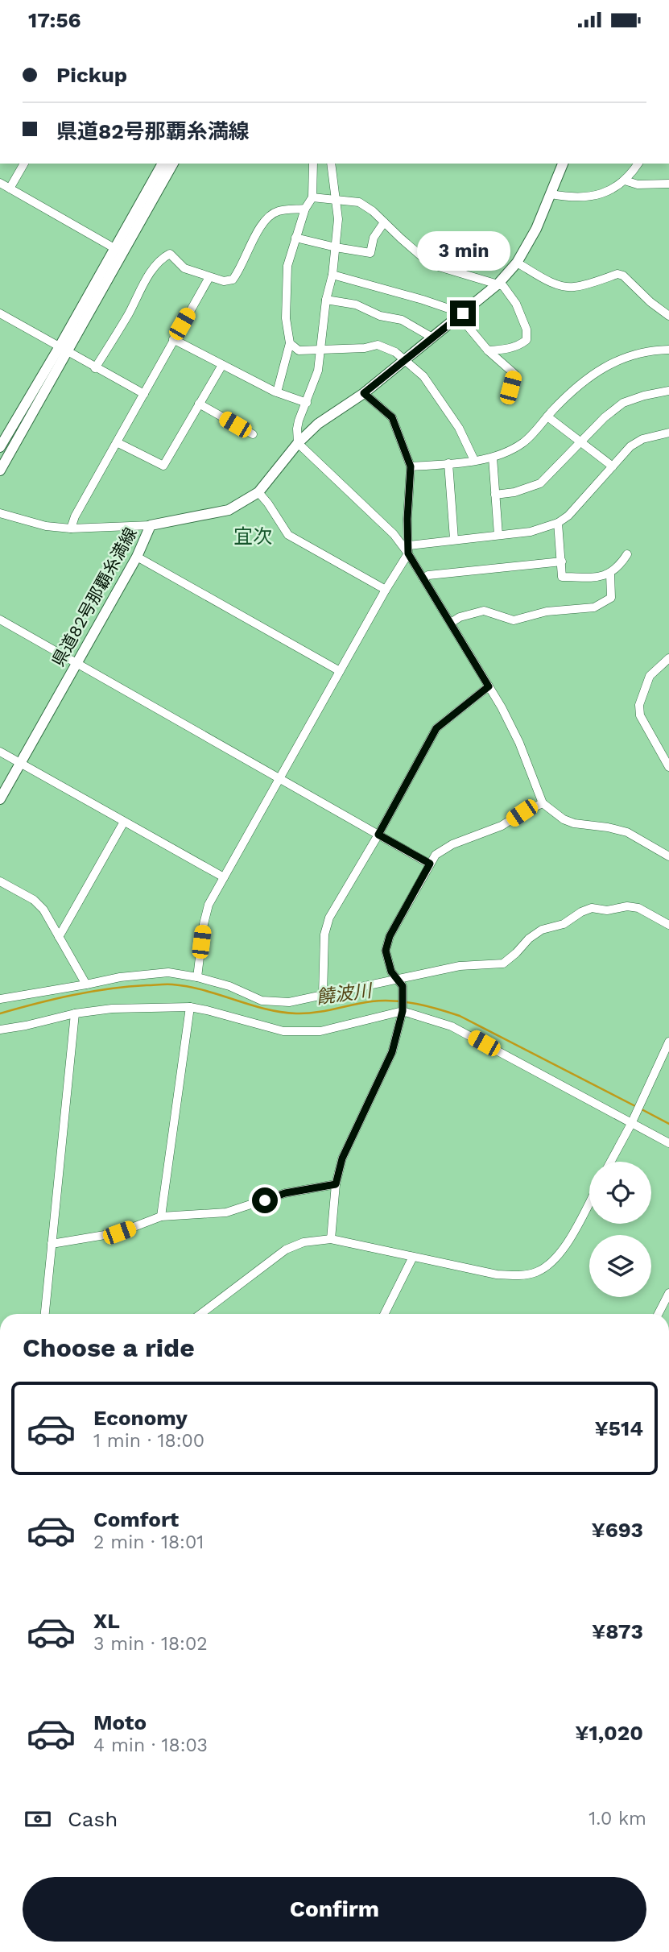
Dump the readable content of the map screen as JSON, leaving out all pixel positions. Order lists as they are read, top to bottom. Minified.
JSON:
{"streets":{"main road":["県道82号那覇糸満線"]},"districts":["宜次"],"water":["饒波川"],"page":{"status":"17:56","banner":["Pickup","県道82号那覇糸満線"],"bubble":"3 min","heading":"Choose a ride","list":[{"name":"Economy","note":"1 min · 18:00","value":"¥514"},{"name":"Comfort","note":"2 min · 18:01","value":"¥693"},{"name":"XL","note":"3 min · 18:02","value":"¥873"},{"name":"Moto","note":"4 min · 18:03","value":"¥1,020"}],"pay":["Cash","1.0 km"],"buttons":"Confirm"}}
